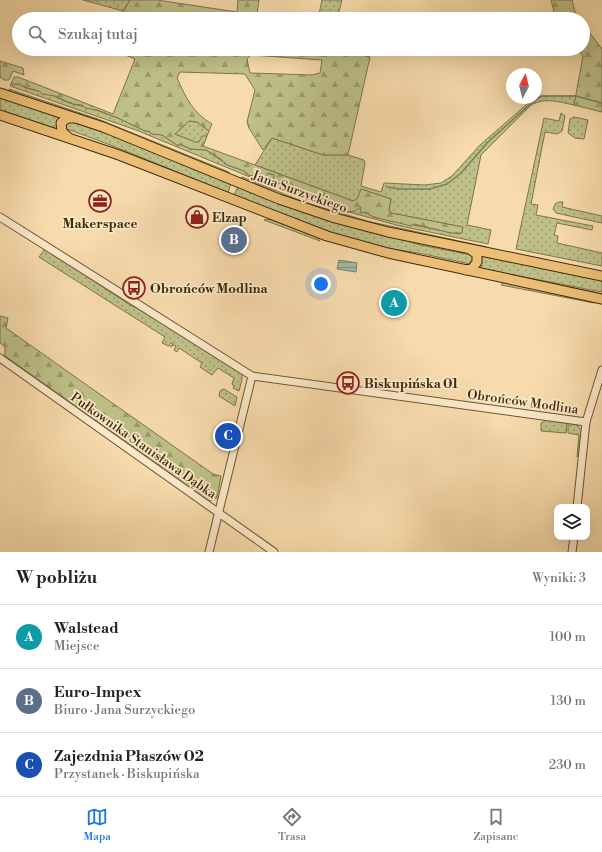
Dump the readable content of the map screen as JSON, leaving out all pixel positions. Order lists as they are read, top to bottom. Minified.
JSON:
{"streets":{"main road":["Jana Surzyckiego"],"street":["Obrońców Modlina","Pułkownika Stanisława Dąbka"]},"places":{"office":["Makerspace"],"shop":["Elzap"],"bus stop":["Obrońców Modlina","Biskupińska 01"]},"north":"top","page":{"search":"Szukaj tutaj","pins":["B","A","C"],"heading":["W pobliżu","Wyniki: 3"],"list":[{"mark":"A","name":"Walstead","note":"Miejsce","value":"100 m"},{"mark":"B","name":"Euro-Impex","note":"Biuro · Jana Surzyckiego","value":"130 m"},{"mark":"C","name":"Zajezdnia Płaszów 02","note":"Przystanek · Biskupińska","value":"230 m"}],"nav":["Mapa","Trasa","Zapisane"]}}
